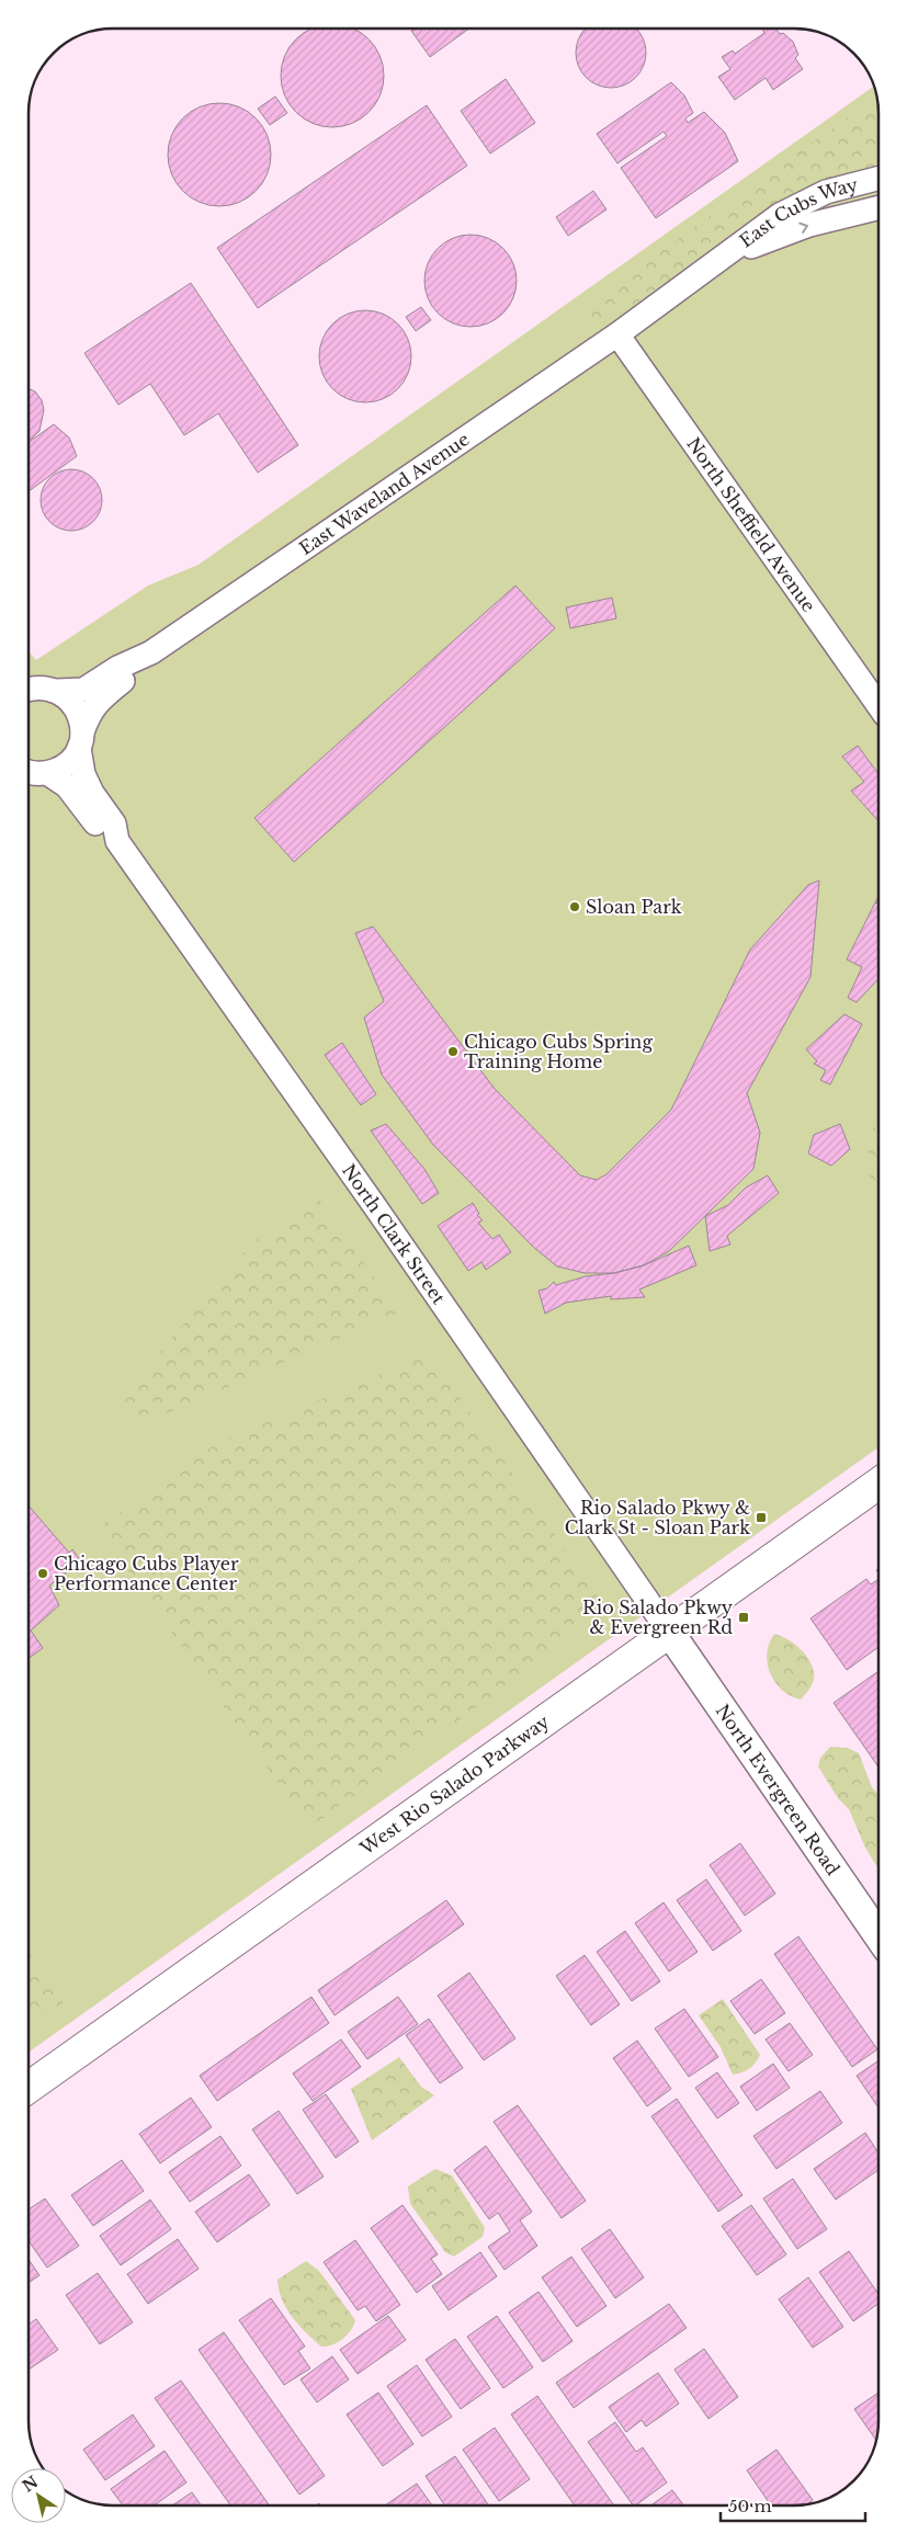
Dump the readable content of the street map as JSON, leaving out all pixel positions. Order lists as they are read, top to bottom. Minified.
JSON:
{"streets":{"main road":["West Rio Salado Parkway"],"street":["East Cubs Way","East Waveland Avenue","North Sheffield Avenue","North Clark Street","North Evergreen Road"]},"crossings":[["East Cubs Way","East Waveland Avenue"],["East Cubs Way","North Sheffield Avenue"],["East Waveland Avenue","North Sheffield Avenue"],["East Waveland Avenue","North Clark Street"],["North Clark Street","West Rio Salado Parkway"],["North Clark Street","North Evergreen Road"],["West Rio Salado Parkway","North Evergreen Road"]],"places":{"other":["Sloan Park","Chicago Cubs Spring Training Home","Chicago Cubs Player Performance Center"],"transit":["Rio Salado Pkwy & Clark St - Sloan Park","Rio Salado Pkwy & Evergreen Rd"]},"scale_bar":"50 m","north":"top left"}
